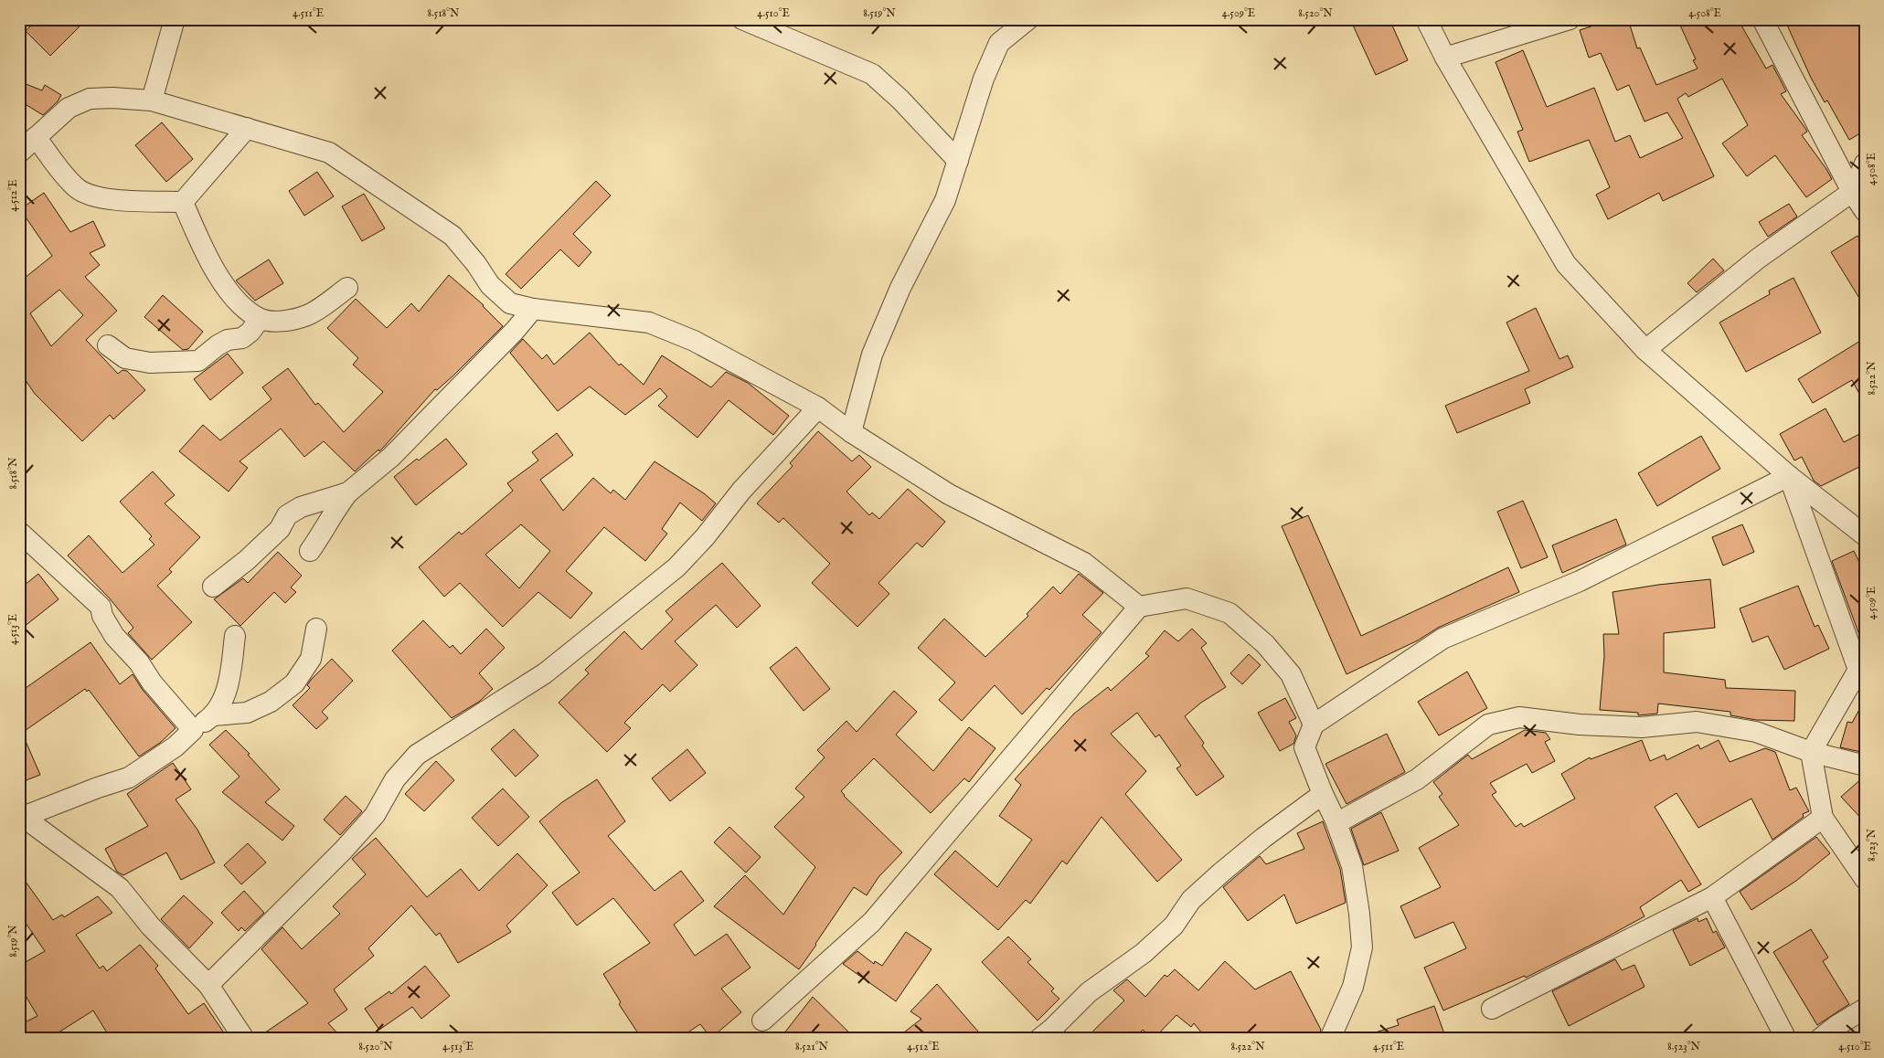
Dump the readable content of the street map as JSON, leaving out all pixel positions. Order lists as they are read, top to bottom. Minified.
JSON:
{"coordinates":["4.511°E","8.518°N","4.510°E","8.519°N","4.509°E","8.520°N","4.508°E","4.512°E","8.522°N","4.513°E","8.523°N","8.521°N"]}
